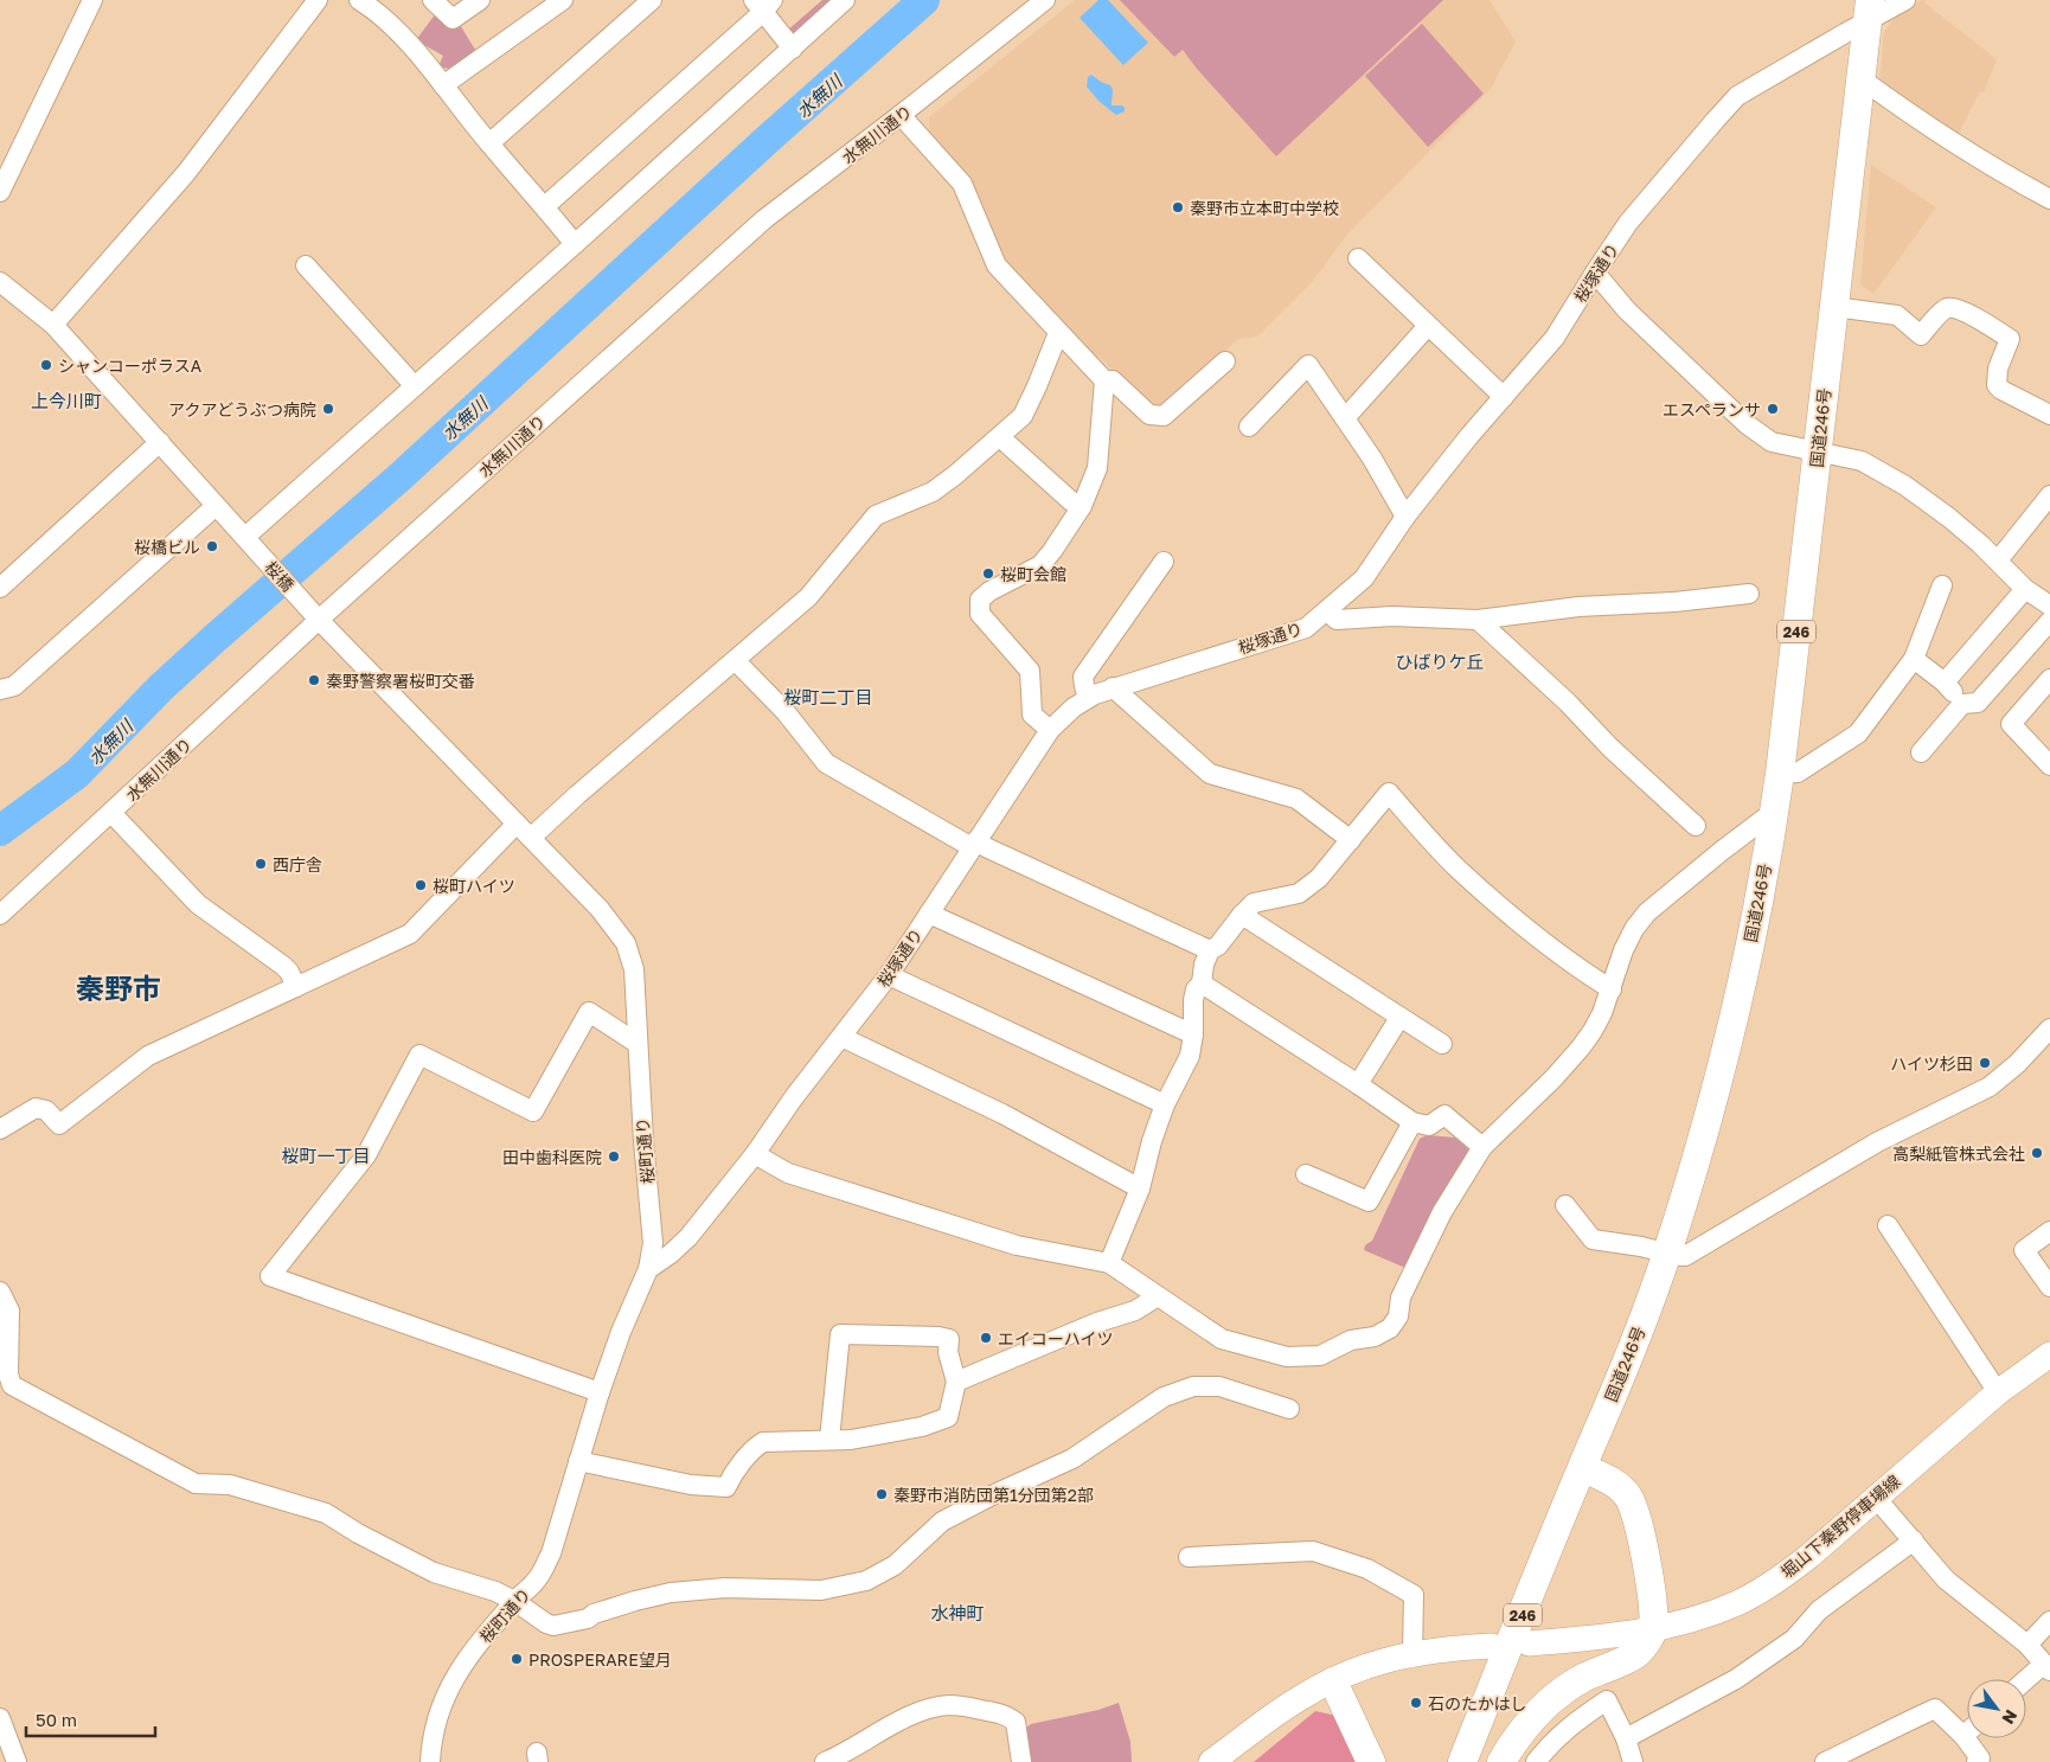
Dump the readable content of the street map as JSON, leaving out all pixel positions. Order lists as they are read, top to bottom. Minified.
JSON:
{"streets":{"highway":["国道246号","246"],"main road":["堀山下秦野停車場線"],"street":["水無川通り","桜塚通り","桜橋","桜町通り"]},"crossings":[["水無川通り","桜橋"],["水無川通り","桜町通り"],["桜塚通り","国道246号"],["桜塚通り","桜町通り"],["桜橋","桜町通り"]],"districts":["上今川町","ひばりケ丘","桜町二丁目","秦野市","桜町一丁目","水神町"],"water":["水無川"],"places":["秦野市立本町中学校","シャンコーポラスA","アクアどうぶつ病院","エスペランサ","桜橋ビル","桜町会館","秦野警察署桜町交番","西庁舎","桜町ハイツ","ハイツ杉田","高梨紙管株式会社","田中歯科医院","エイコーハイツ","秦野市消防団第1分団第2部","PROSPERARE望月","石のたかはし"],"scale_bar":"50 m","north":"bottom right"}
